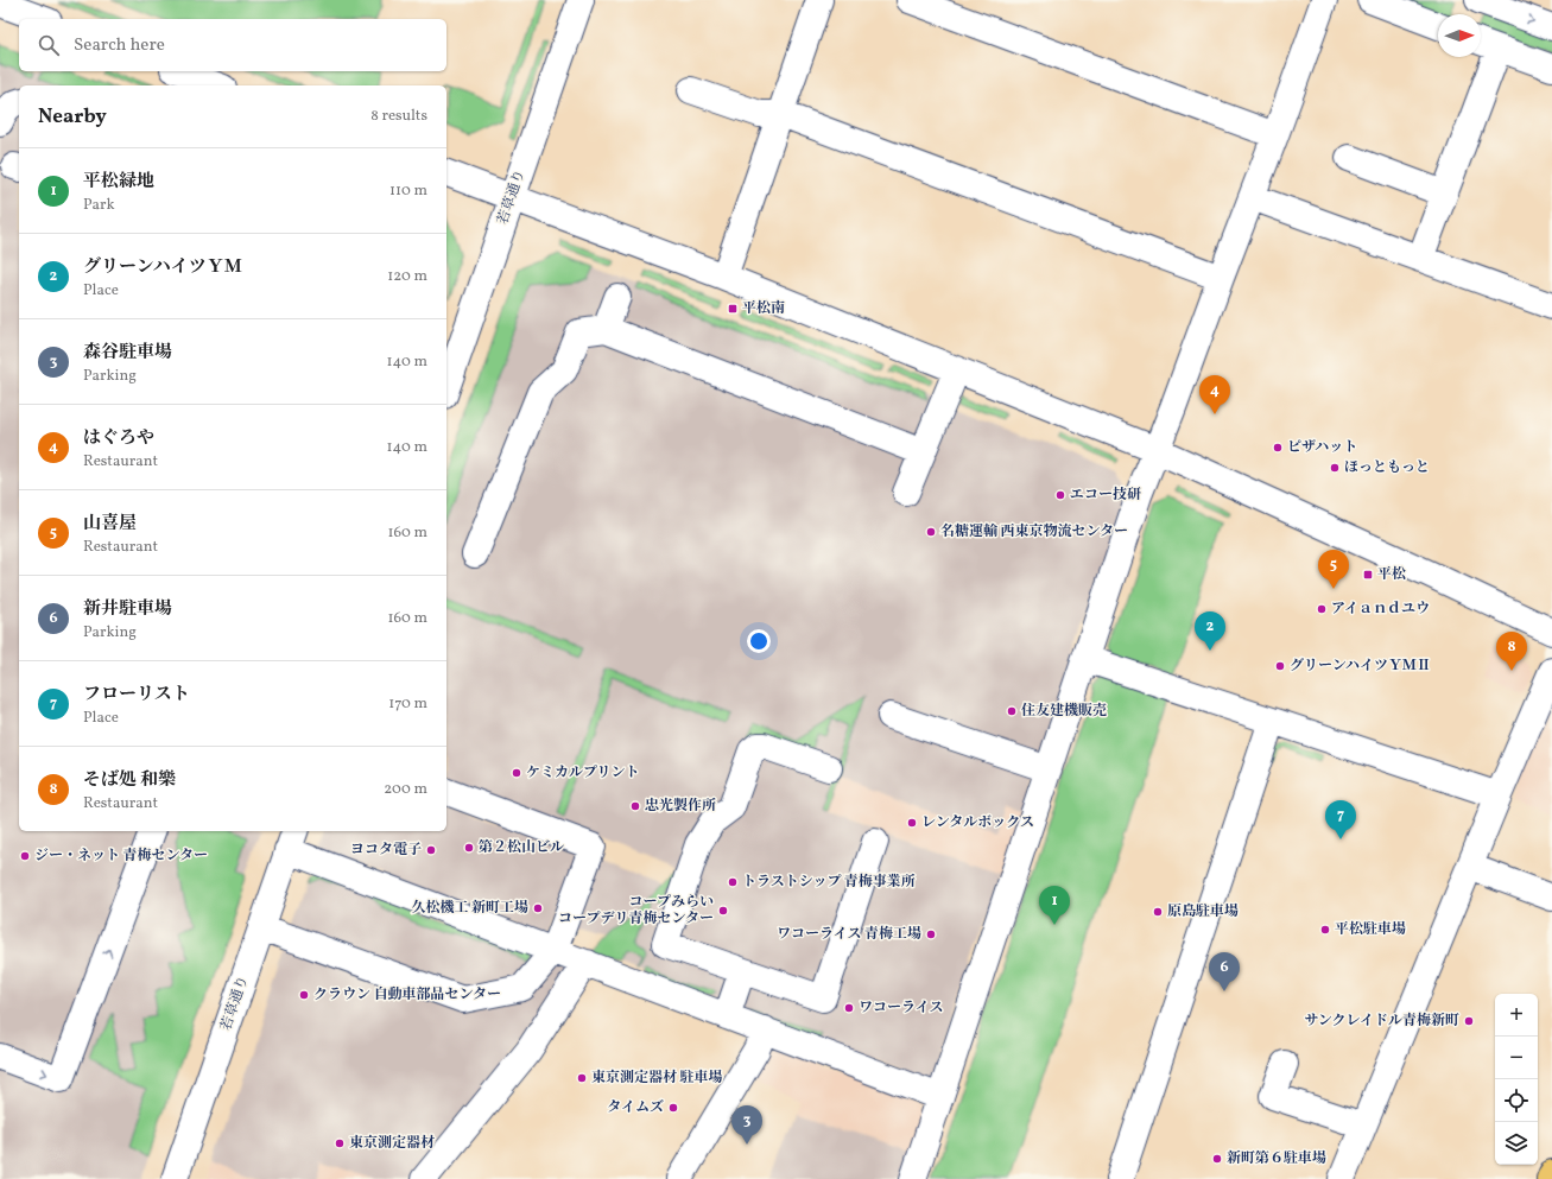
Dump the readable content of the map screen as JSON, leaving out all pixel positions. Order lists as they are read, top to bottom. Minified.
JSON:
{"streets":{"street":["若草通り"]},"places":{"transit":["平松南","平松"],"other":["ピザハット","ほっともっと","エコー技研","名糖運輸 西東京物流センター","アイａｎｄユウ","グリーンハイツＹＭⅡ","住友建機販売","ケミカルプリント","忠光製作所","レンタルボックス","第２松山ビル","ヨコタ電子","ジー・ネット 青梅センター","トラストシップ 青梅事業所","久松機工 新町工場","コープみらい コープデリ青梅センター","原島駐車場","平松駐車場","ワコーライス 青梅工場","クラウン 自動車部品センター","ワコーライス","サンクレイドル青梅新町","東京測定器材 駐車場","タイムズ","東京測定器材","新町第６駐車場"]},"north":"right","page":{"search":"Search here","heading":["Nearby","8 results"],"list":[{"mark":"1","name":"平松緑地","note":"Park","value":"110 m"},{"mark":"2","name":"グリーンハイツＹＭ","note":"Place","value":"120 m"},{"mark":"3","name":"森谷駐車場","note":"Parking","value":"140 m"},{"mark":"4","name":"はぐろや","note":"Restaurant","value":"140 m"},{"mark":"5","name":"山喜屋","note":"Restaurant","value":"160 m"},{"mark":"6","name":"新井駐車場","note":"Parking","value":"160 m"},{"mark":"7","name":"フローリスト","note":"Place","value":"170 m"},{"mark":"8","name":"そば処 和樂","note":"Restaurant","value":"200 m"}],"pins":["4","5","2","8","7","1","6","3"],"map_buttons":["+","−"]}}
